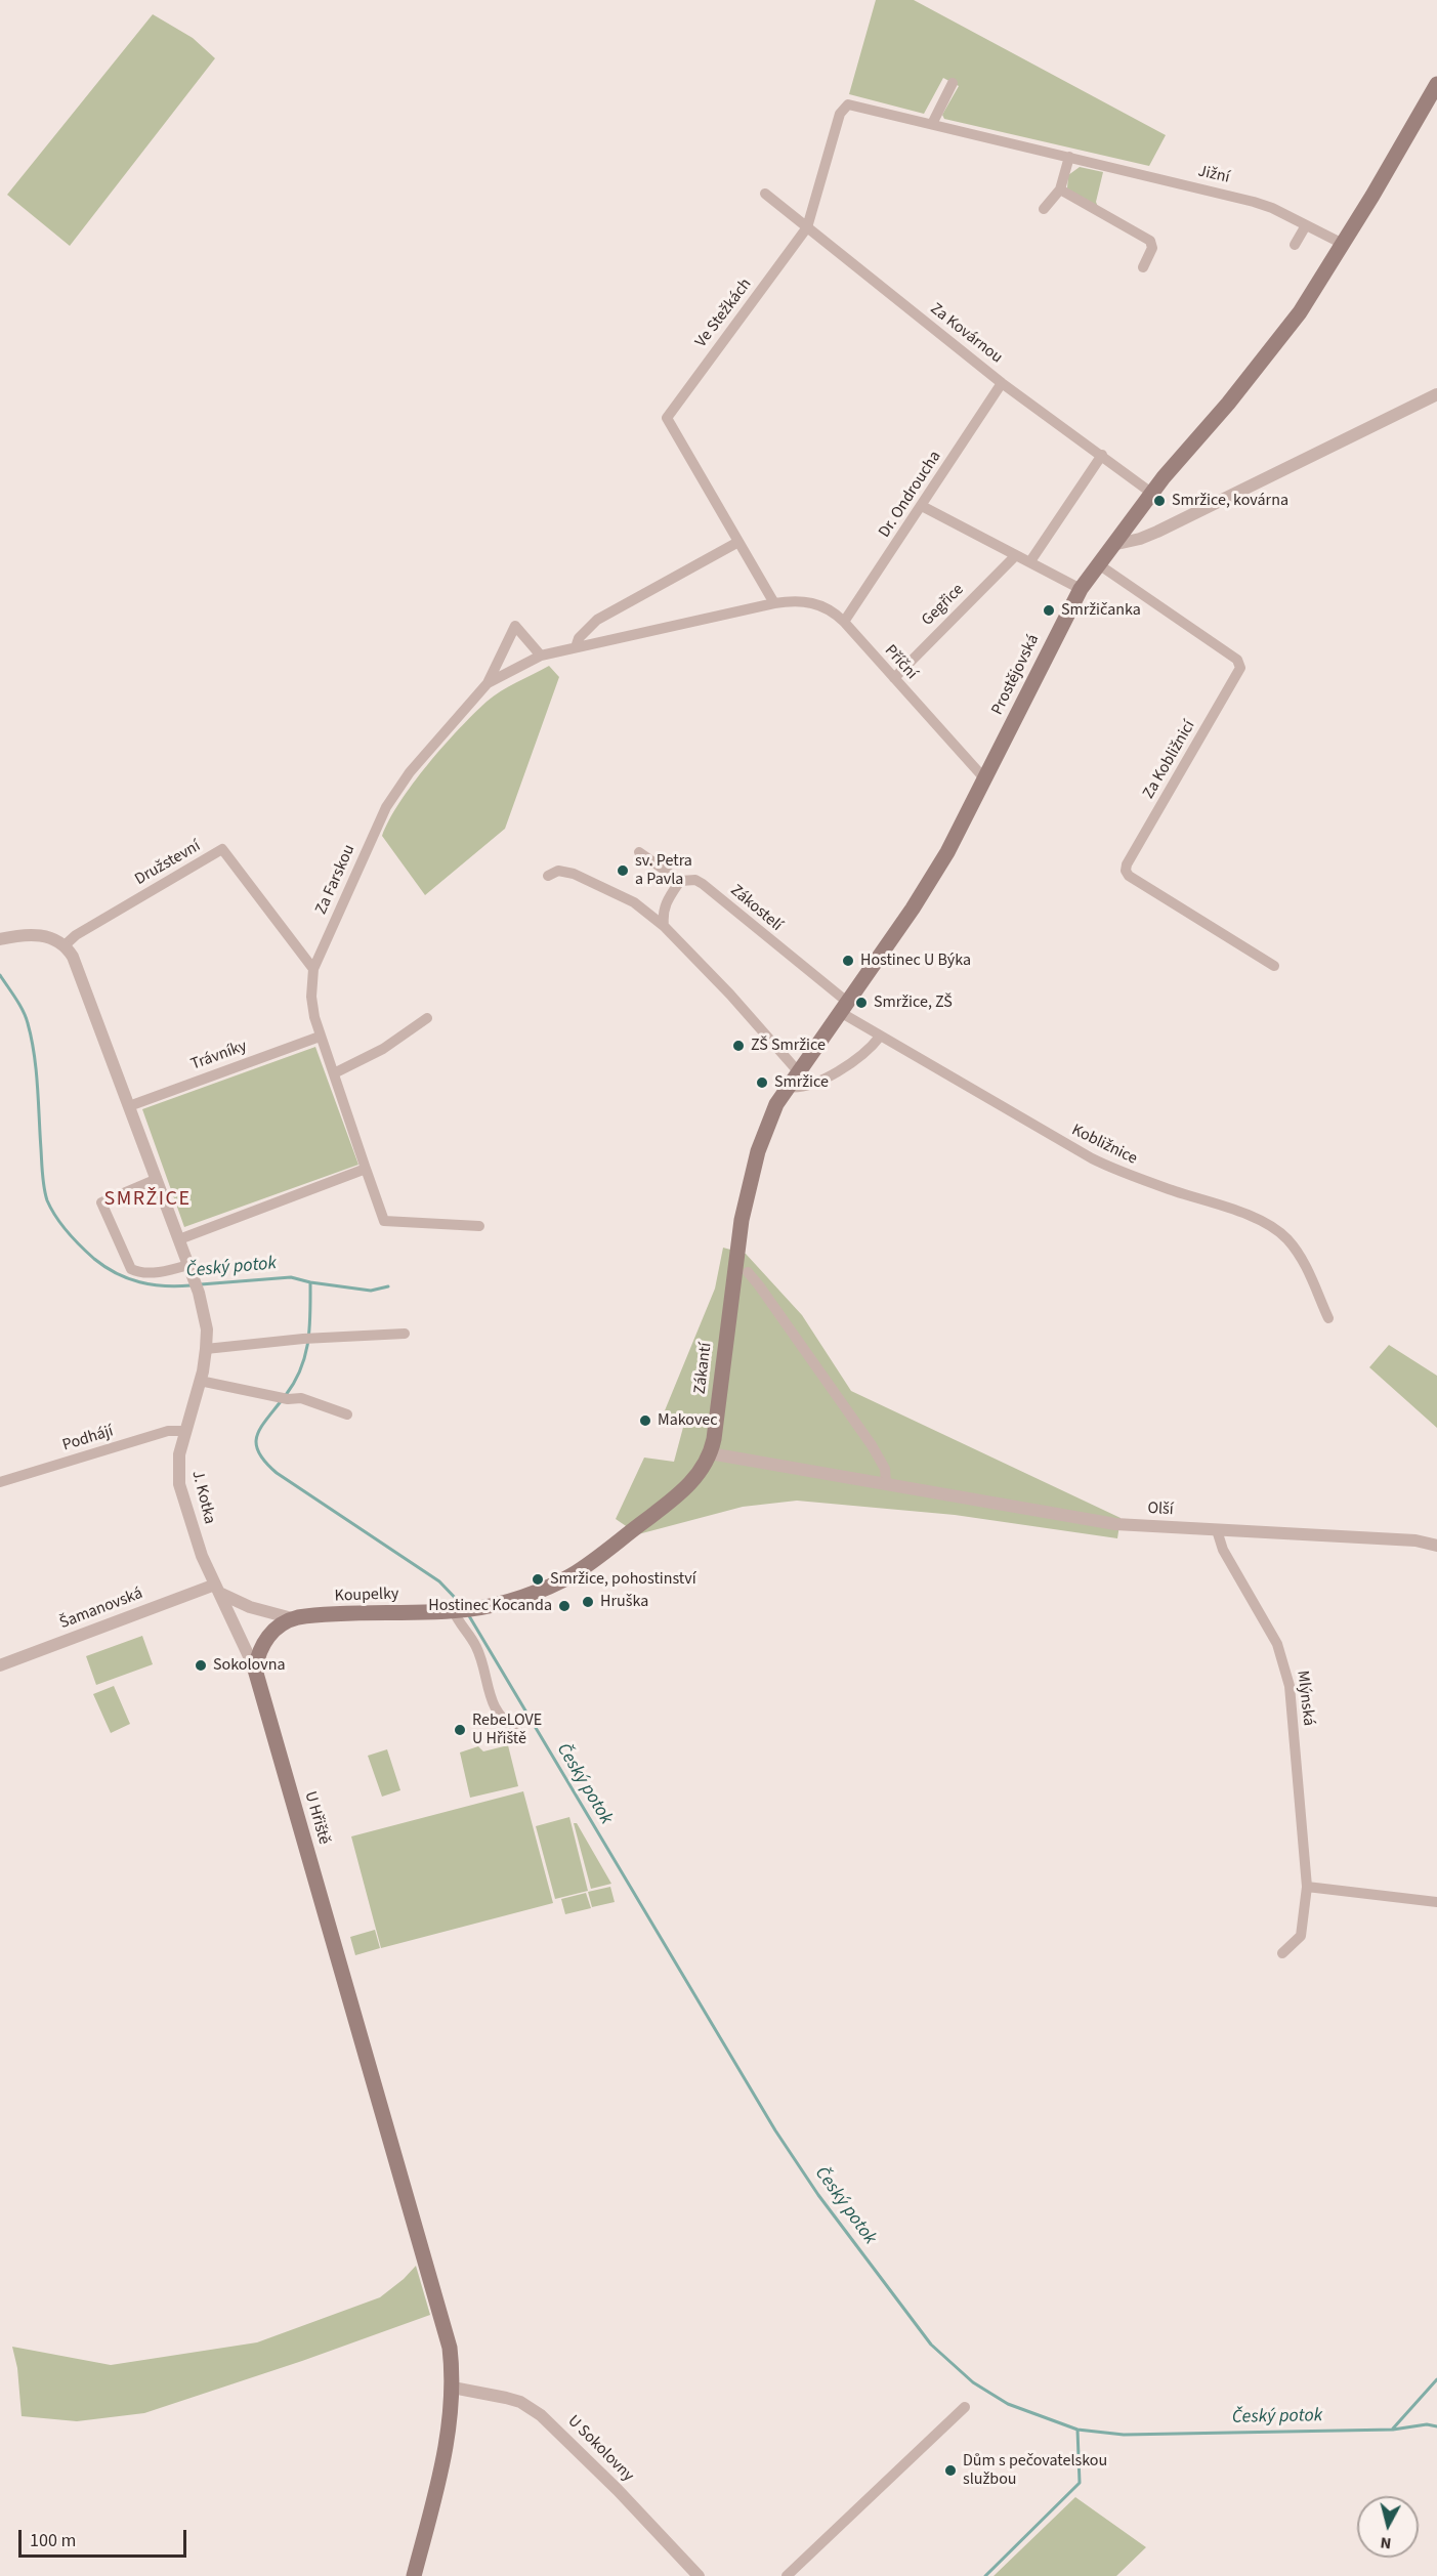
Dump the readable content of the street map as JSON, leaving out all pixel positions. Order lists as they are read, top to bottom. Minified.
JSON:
{"streets":{"main road":["Prostějovská","Zákantí","Koupelky","U Hřiště"],"street":["Jižní","Ve Stežkách","Za Kovárnou","Dr. Ondroucha","Gegřice","Příční","Za Kobližnicí","Družstevní","Za Farskou","Zákostelí","Trávníky","Kobližnice","Podhájí","J. Kotka","Olší","Šamanovská","Mlýnská","U Sokolovny"]},"crossings":[["Jižní","Ve Stežkách"],["Jižní","Za Kovárnou"],["Jižní","Prostějovská"],["Ve Stežkách","Za Kovárnou"],["Za Kovárnou","Dr. Ondroucha"],["Za Kovárnou","Prostějovská"],["Dr. Ondroucha","Příční"],["Gegřice","Příční"],["Příční","Prostějovská"],["Příční","Za Farskou"],["Prostějovská","Za Kobližnicí"],["Prostějovská","Zákostelí"],["Prostějovská","Kobližnice"],["Prostějovská","Zákantí"],["Družstevní","Za Farskou"],["Za Farskou","Trávníky"],["Zákostelí","Kobližnice"],["Zákantí","Olší"],["Zákantí","Koupelky"],["Podhájí","J. Kotka"],["J. Kotka","Koupelky"],["J. Kotka","Šamanovská"],["Olší","Mlýnská"],["Koupelky","Šamanovská"],["U Hřiště","U Sokolovny"]],"districts":["SMRŽICE"],"water":["Český potok"],"places":["Smržice, kovárna","Smržičanka","sv. Petra a Pavla","Hostinec U Býka","Smržice, ZŠ","ZŠ Smržice","Smržice","Makovec","Smržice, pohostinství","Hruška","Hostinec Kocanda","Sokolovna","RebeLOVE U Hřiště","Dům s pečovatelskou službou"],"scale_bar":"100 m","north":"bottom"}
